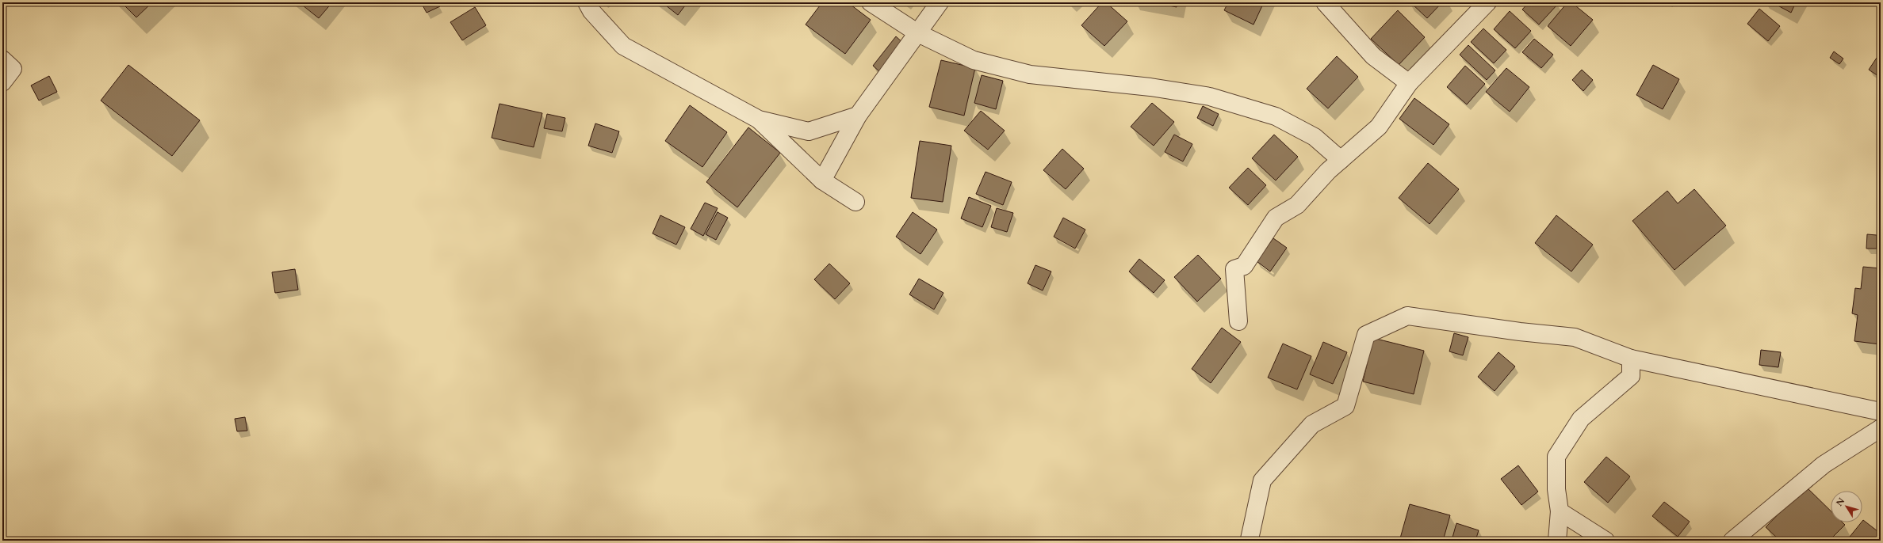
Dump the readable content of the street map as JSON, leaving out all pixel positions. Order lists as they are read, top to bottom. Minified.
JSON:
{"north":"top left"}
